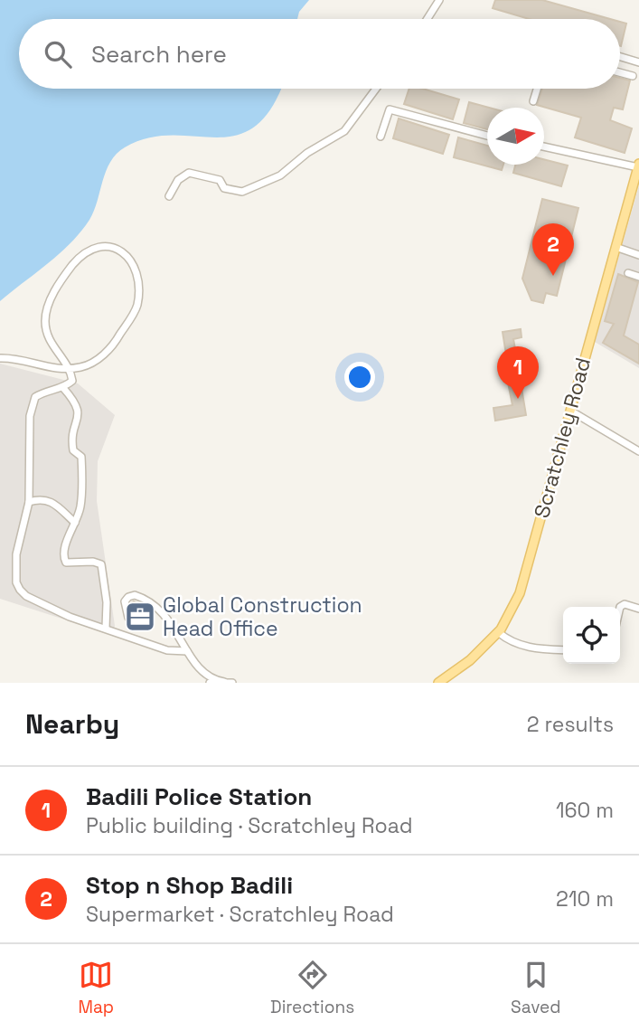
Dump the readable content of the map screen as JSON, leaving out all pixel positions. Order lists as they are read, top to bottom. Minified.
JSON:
{"streets":{"main road":["Scratchley Road"]},"places":{"office":["Global Construction Head Office"]},"north":"right","page":{"search":"Search here","pins":["2","1"],"heading":["Nearby","2 results"],"list":[{"mark":"1","name":"Badili Police Station","note":"Public building · Scratchley Road","value":"160 m"},{"mark":"2","name":"Stop n Shop Badili","note":"Supermarket · Scratchley Road","value":"210 m"}],"nav":["Map","Directions","Saved"]}}
